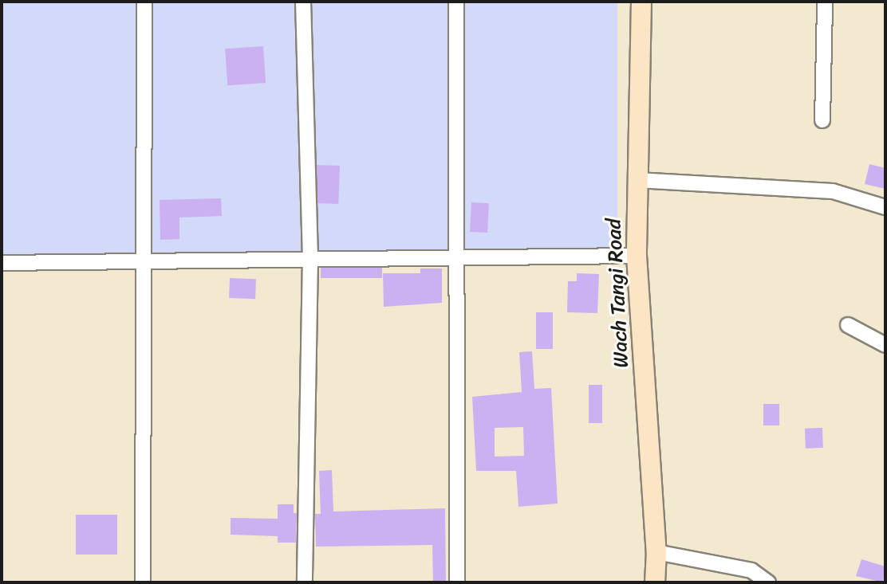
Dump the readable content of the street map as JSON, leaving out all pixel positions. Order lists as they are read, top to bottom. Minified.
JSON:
{"streets":{"main road":["Wach Tangi Road"]}}
